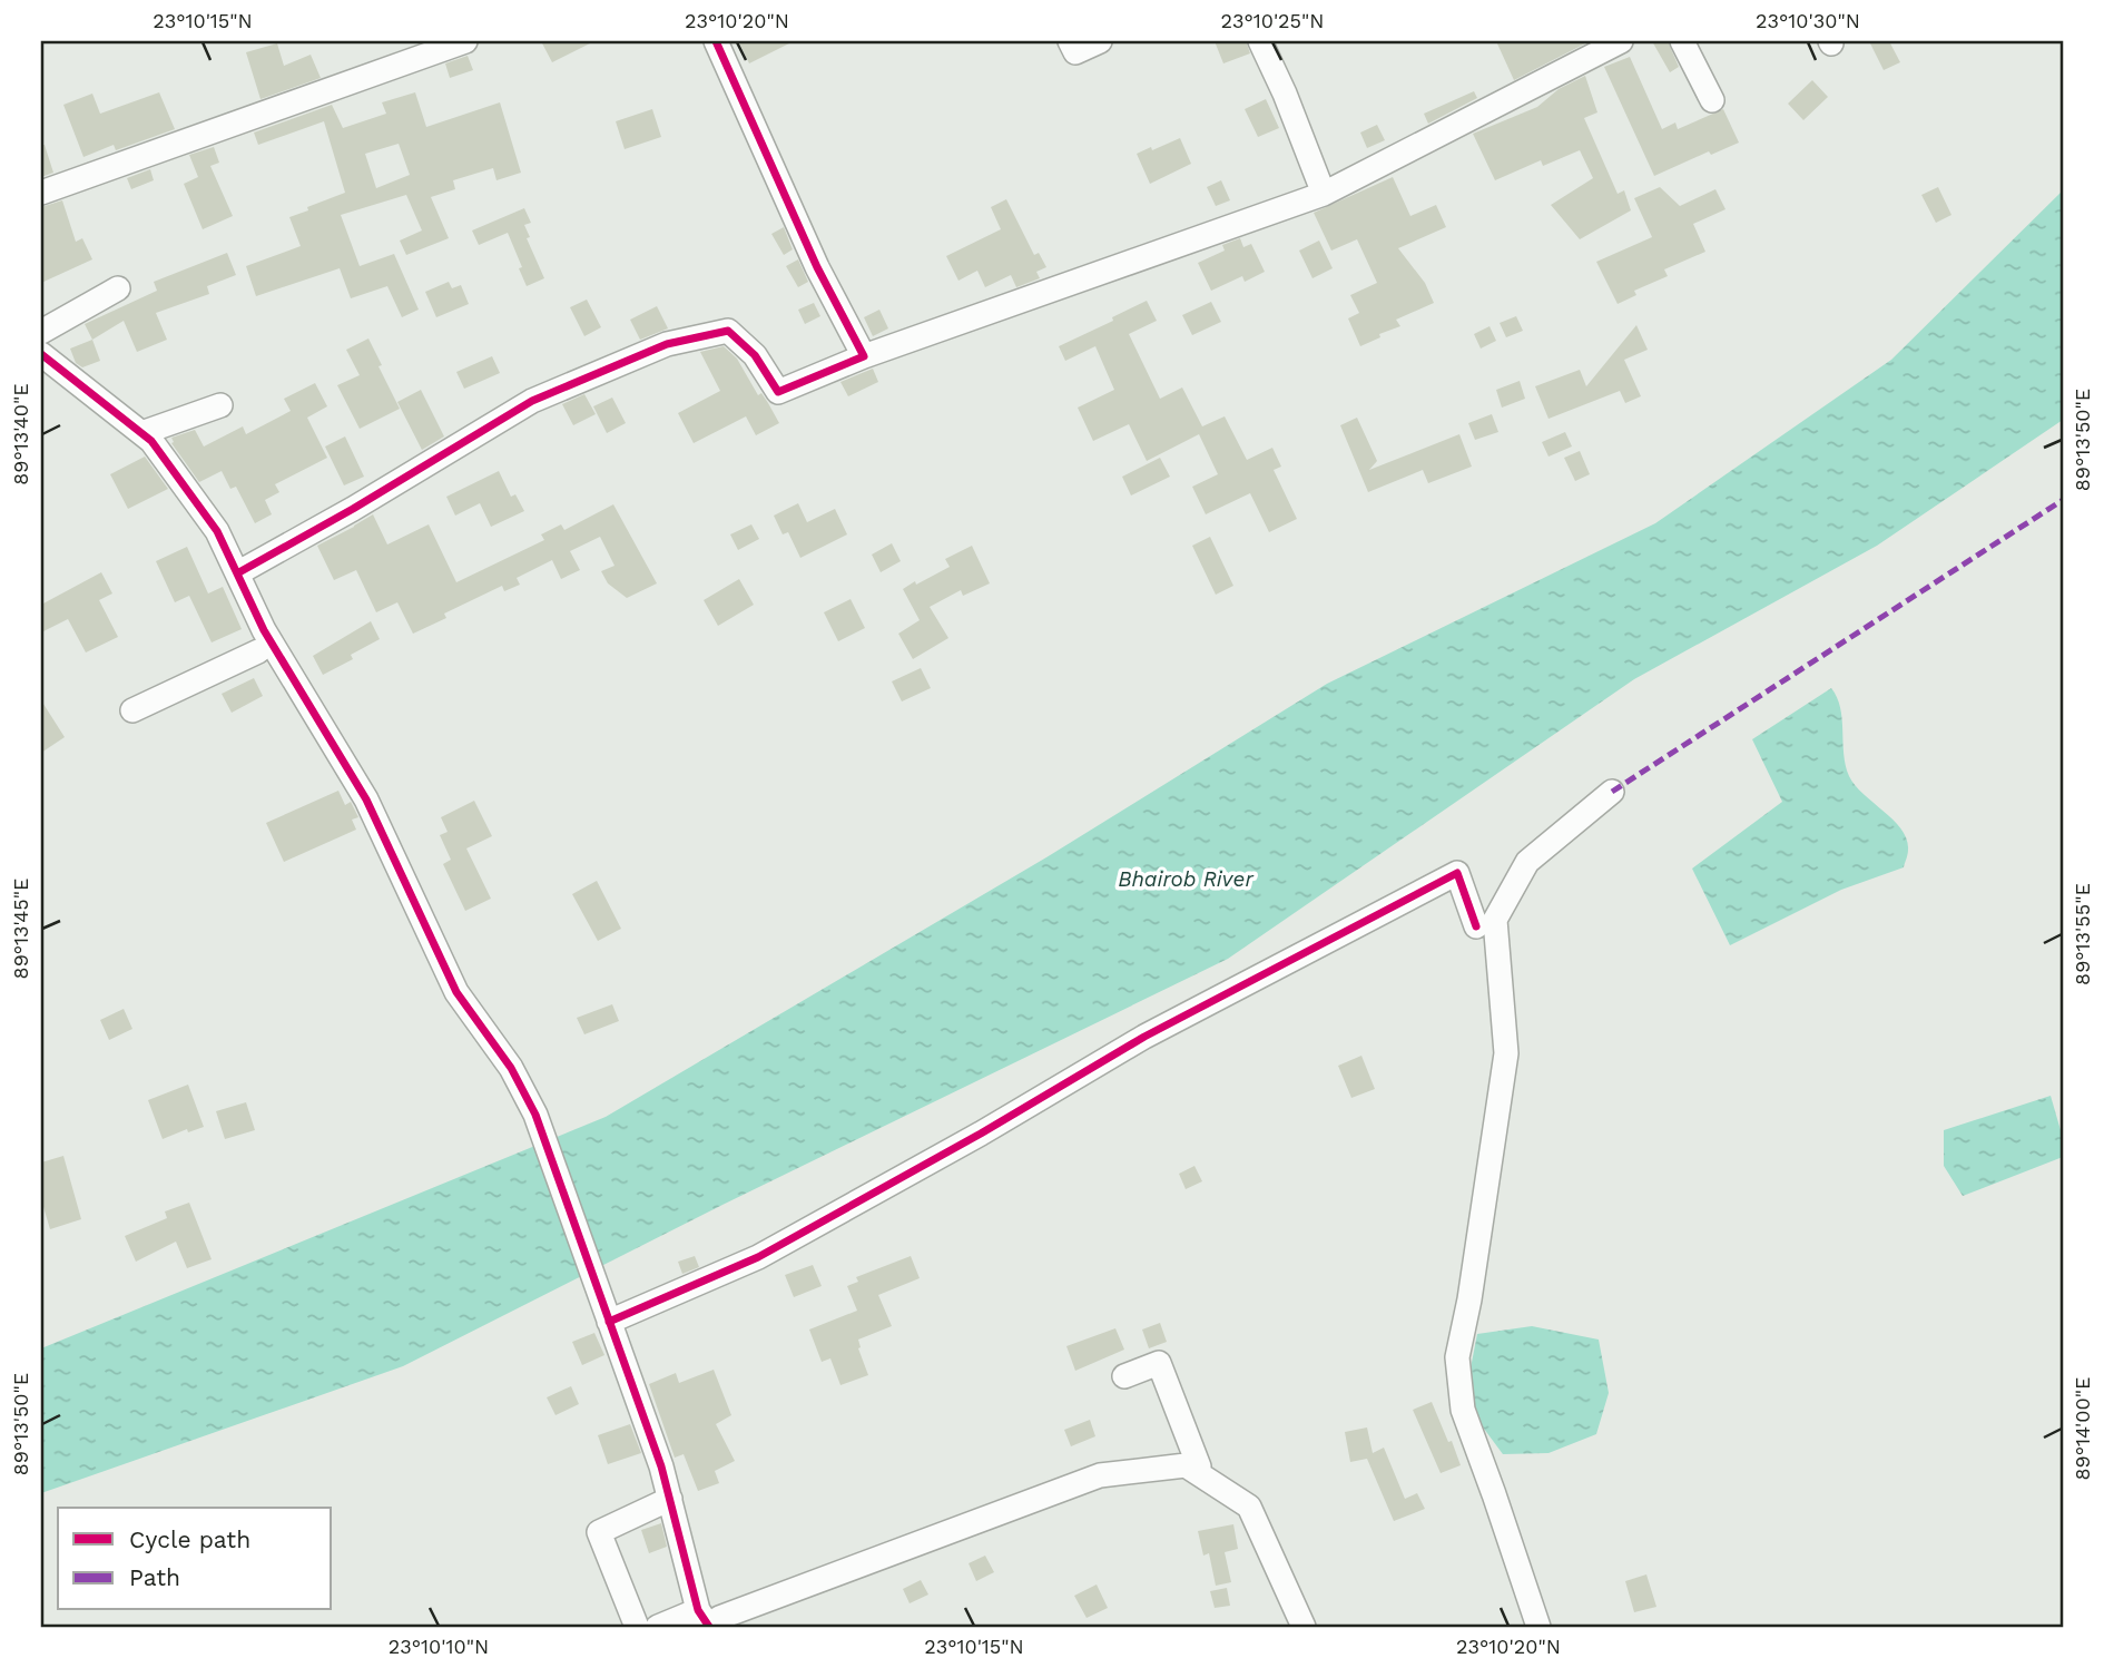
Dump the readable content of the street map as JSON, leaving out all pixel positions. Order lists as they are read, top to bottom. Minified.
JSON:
{"water":["Bhairob River"],"legend":["Cycle path","Path"],"coordinates":["23°10'15\"N","23°10'20\"N","23°10'25\"N","23°10'30\"N","89°13'40\"E","89°13'50\"E","89°13'45\"E","89°13'55\"E","89°14'00\"E","23°10'10\"N"]}
